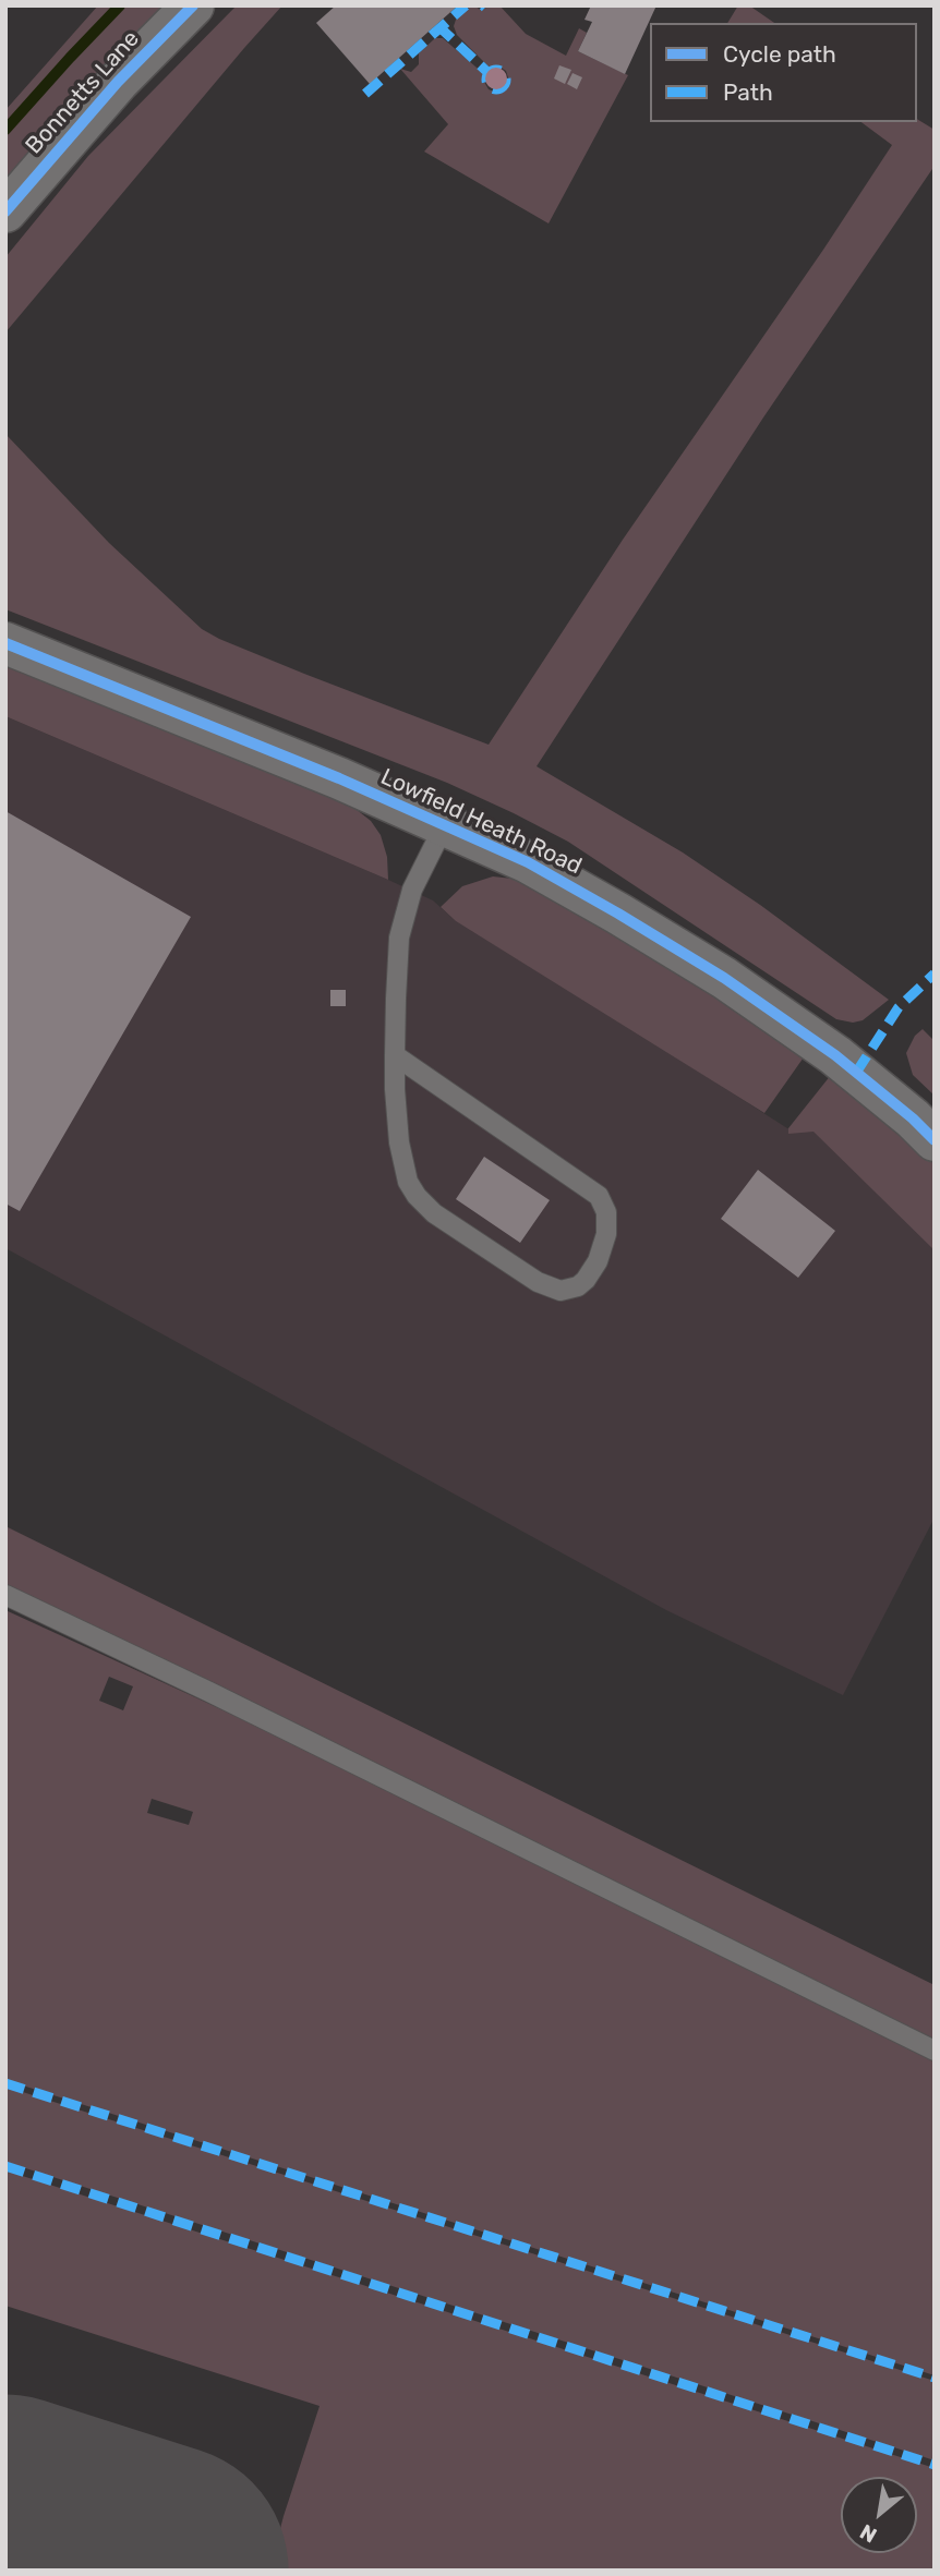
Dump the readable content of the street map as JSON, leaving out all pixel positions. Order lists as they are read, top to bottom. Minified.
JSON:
{"streets":{"street":["Bonnetts Lane","Lowfield Heath Road"]},"legend":["Cycle path","Path"],"north":"bottom left"}
